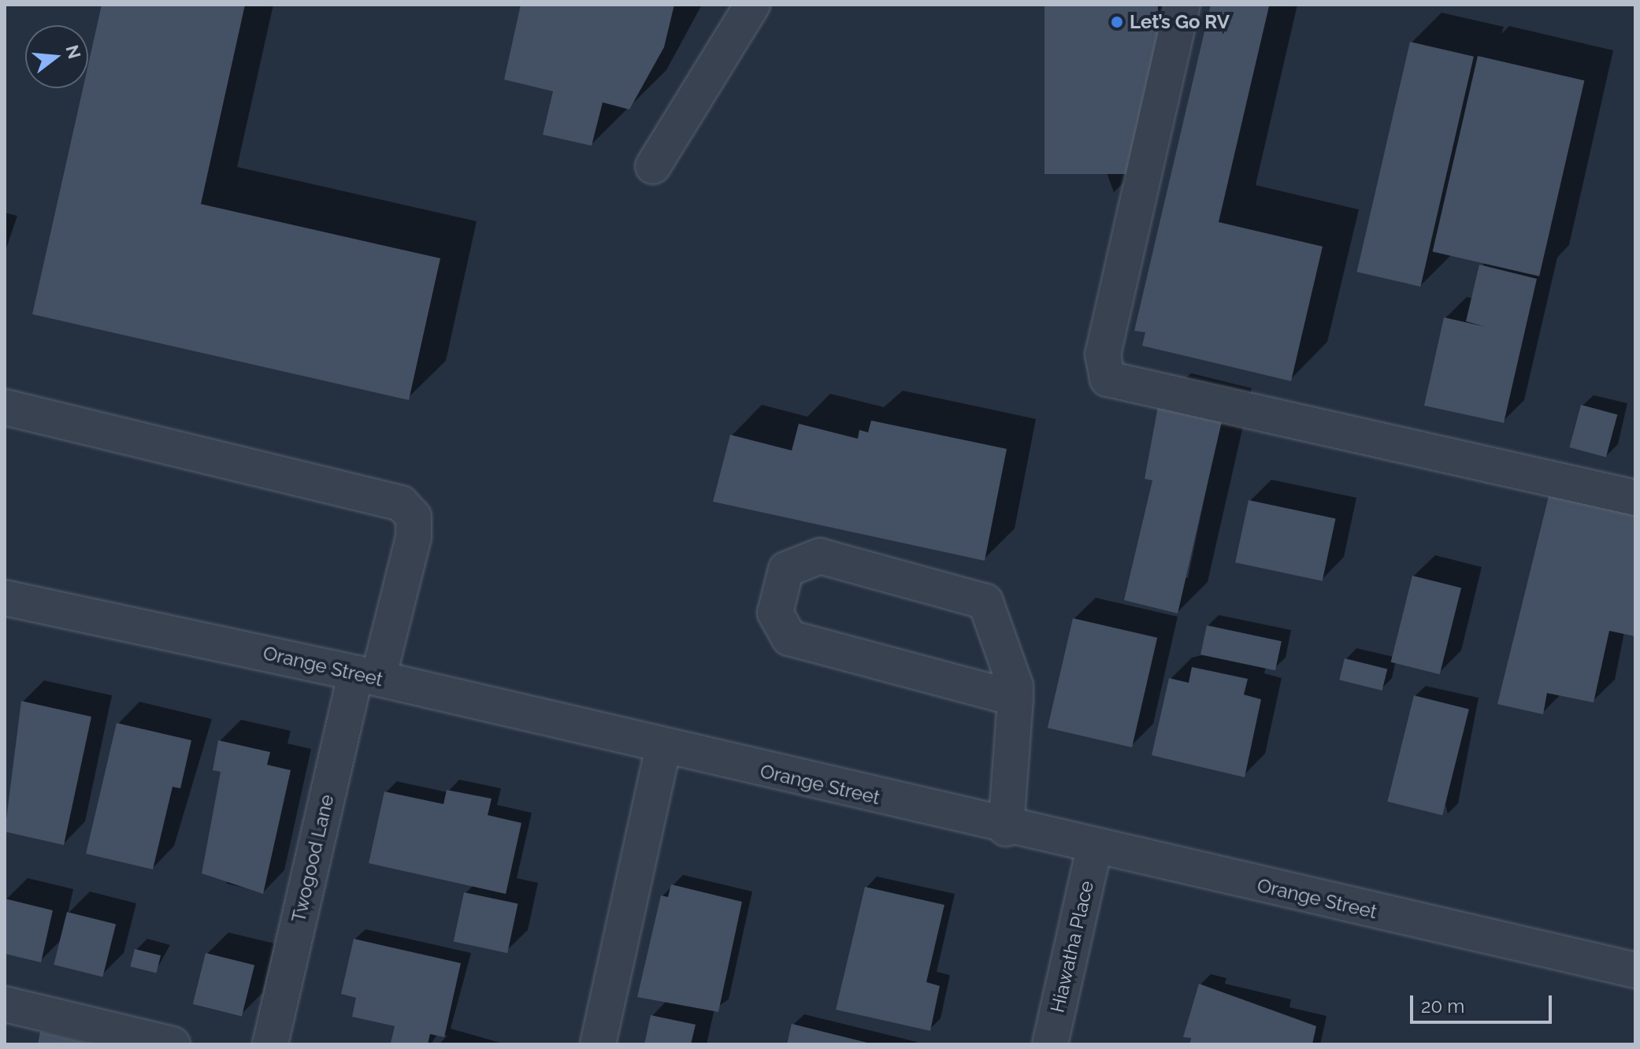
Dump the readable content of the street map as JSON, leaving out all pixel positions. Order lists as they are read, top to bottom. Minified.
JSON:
{"streets":{"street":["Orange Street","Twogood Lane","Hiawatha Place"]},"crossings":[["Orange Street","Twogood Lane"],["Orange Street","Hiawatha Place"]],"places":["Let’s Go RV"],"scale_bar":"20 m","north":"right"}
